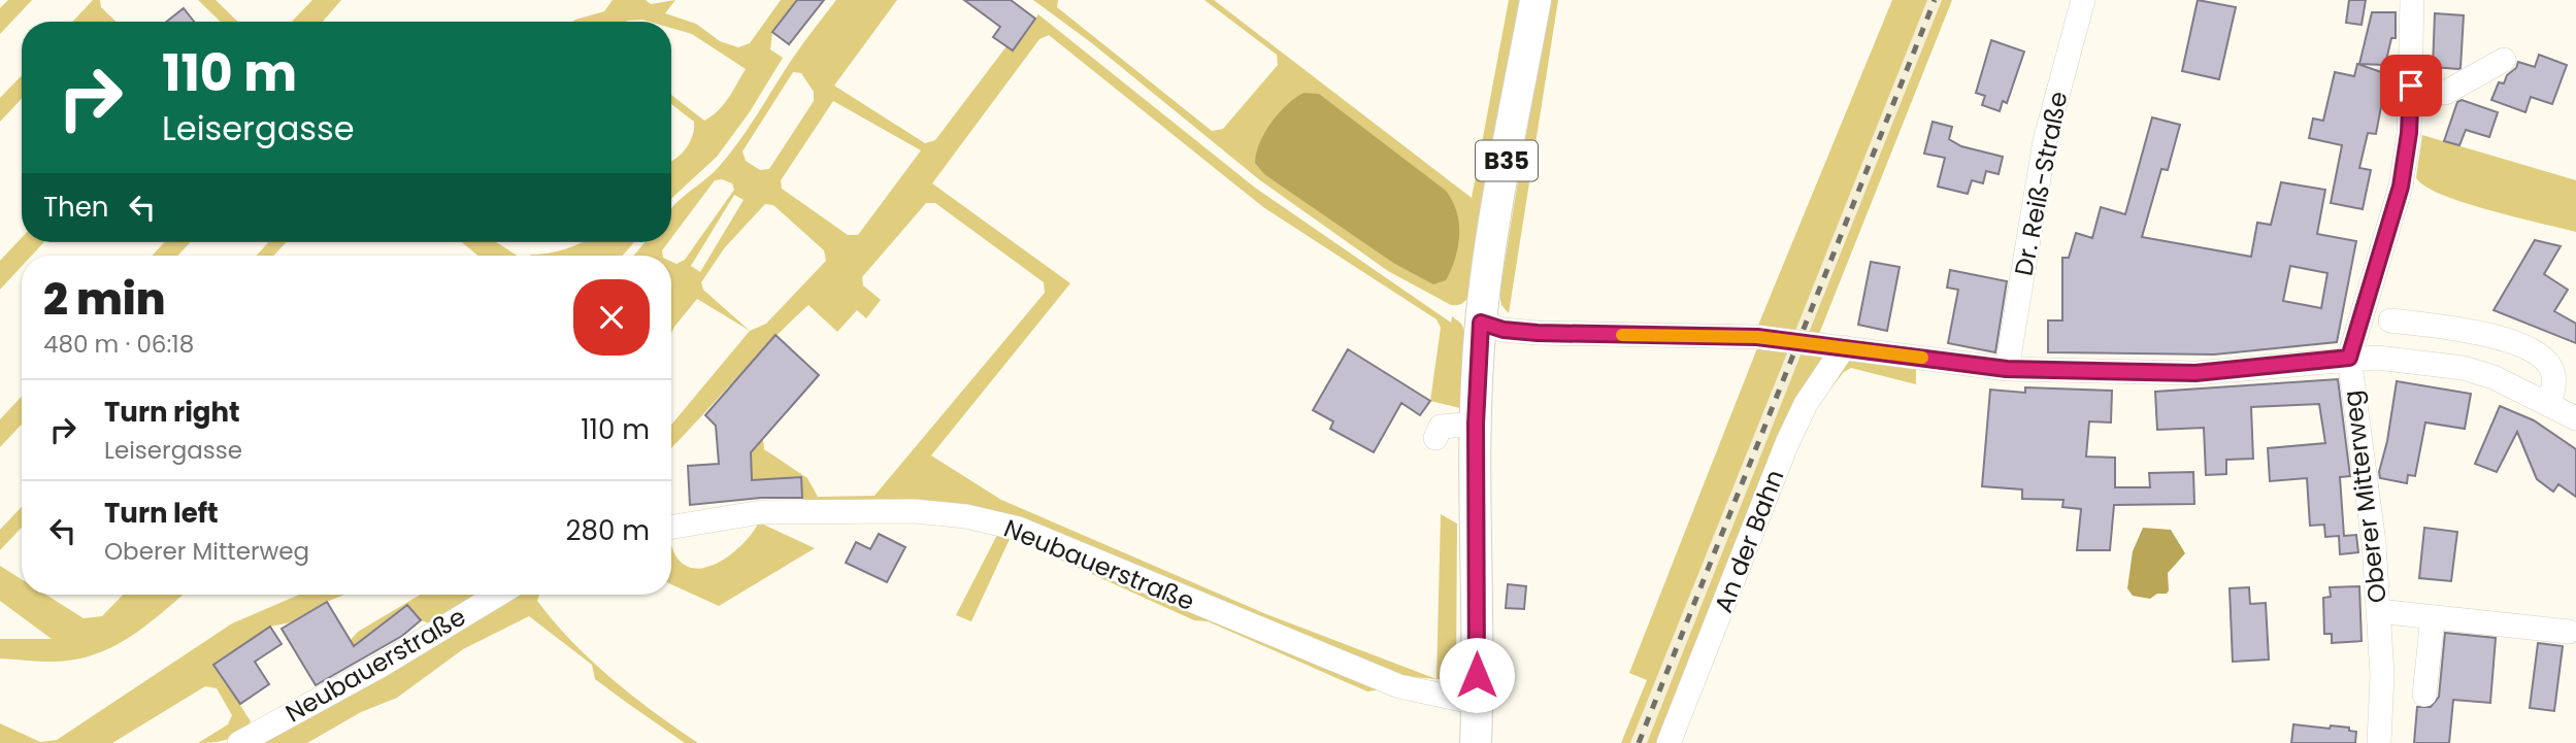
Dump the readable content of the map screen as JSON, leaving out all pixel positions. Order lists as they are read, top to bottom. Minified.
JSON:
{"streets":{"main road":["B35"],"street":["Dr. Reiß-Straße","Oberer Mitterweg","An der Bahn","Neubauerstraße"]},"crossings":[["B35","Neubauerstraße"]],"page":{"turn":["110 m","Leisergasse"],"then":"Then","heading":["2 min","480 m · 06:18"],"list":[{"name":"Turn right","note":"Leisergasse","value":"110 m"},{"name":"Turn left","note":"Oberer Mitterweg","value":"280 m"}]}}
